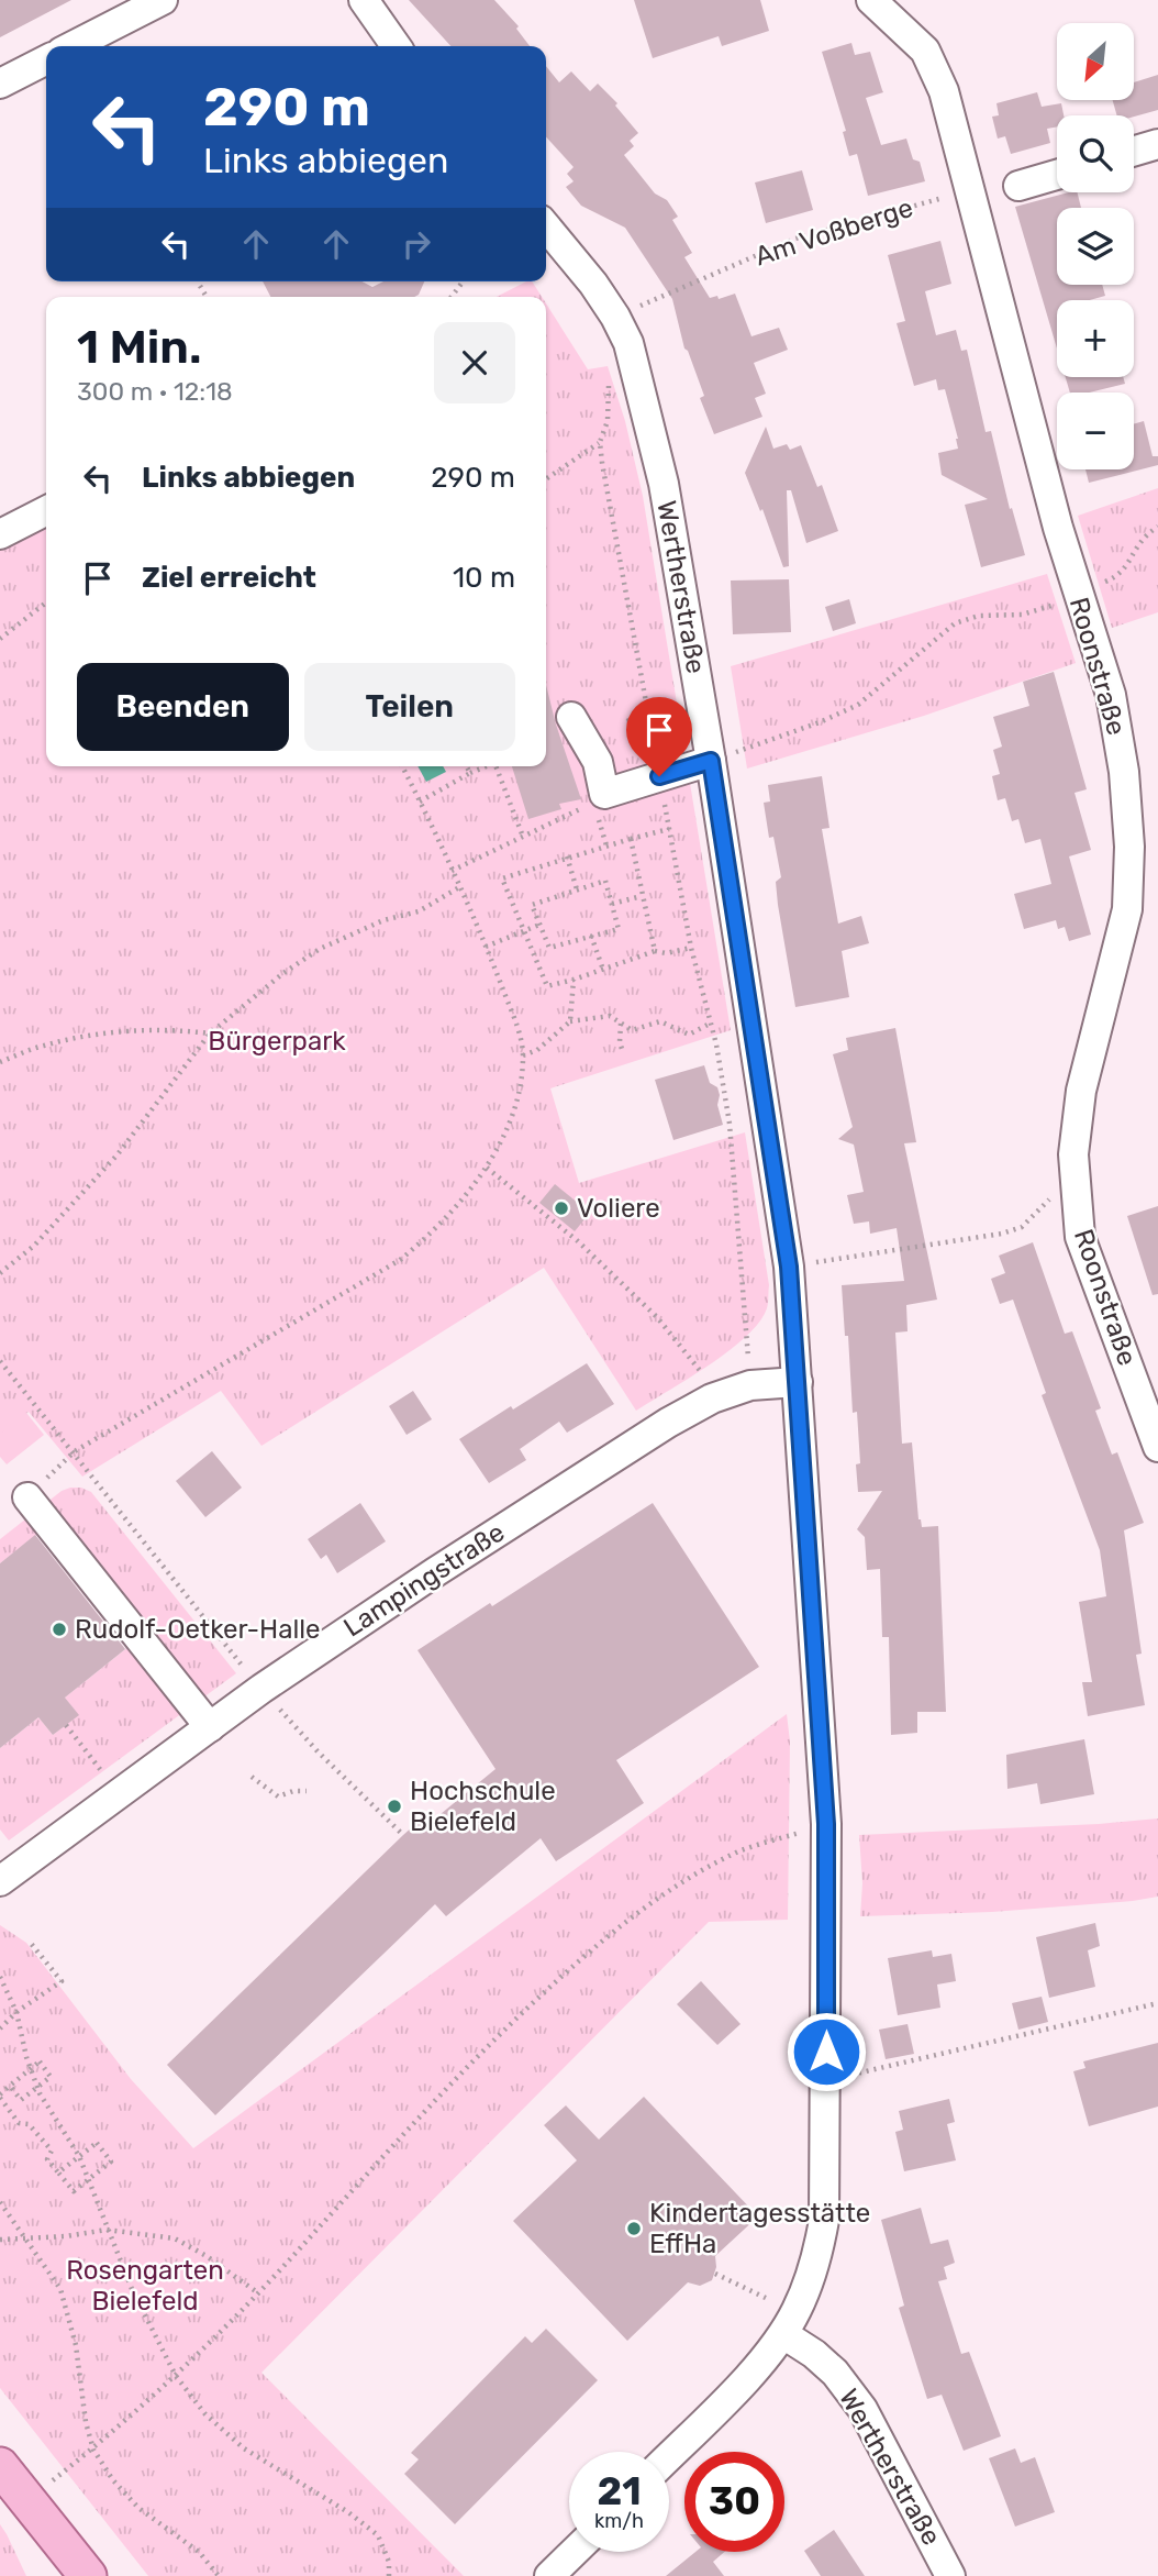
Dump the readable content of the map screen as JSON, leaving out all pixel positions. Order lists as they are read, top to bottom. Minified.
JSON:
{"streets":{"street":["Wertherstraße","Roonstraße","Lampingstraße"],"path":["Am Voßberge"]},"crossings":[["Am Voßberge","Wertherstraße"],["Am Voßberge","Roonstraße"],["Wertherstraße","Lampingstraße"]],"parks":["Bürgerpark","Rosengarten Bielefeld"],"places":["Voliere","Rudolf-Oetker-Halle","Hochschule Bielefeld","Kindertagesstätte EffHa"],"north":"bottom left","page":{"map_buttons":["+","−"],"turn":["290 m","Links abbiegen"],"heading":["1 Min.","300 m · 12:18"],"list":[{"name":"Links abbiegen","value":"290 m"},{"name":"Ziel erreicht","value":"10 m"}],"buttons":["Beenden","Teilen"],"speed":"21 km/h","limit":"30"}}
